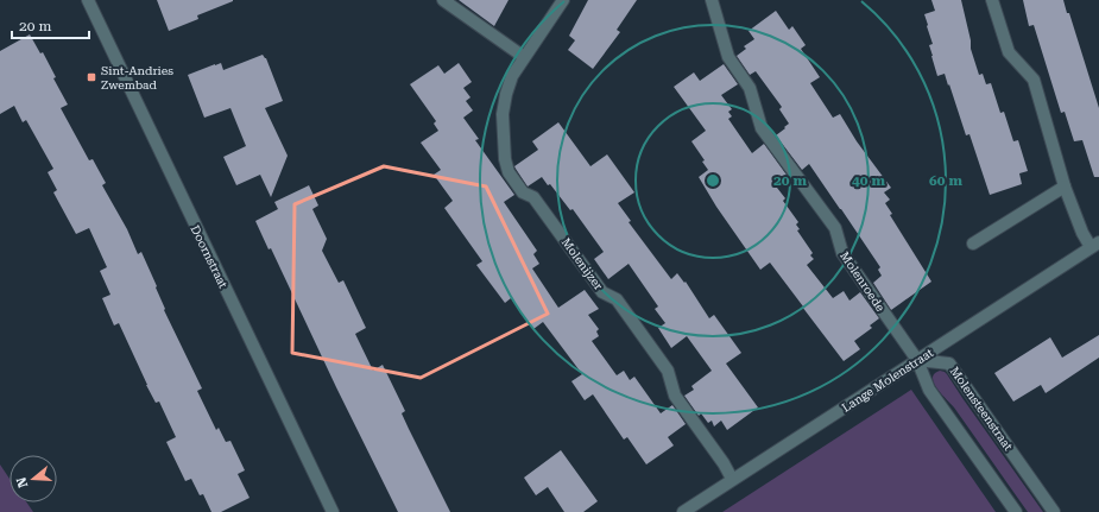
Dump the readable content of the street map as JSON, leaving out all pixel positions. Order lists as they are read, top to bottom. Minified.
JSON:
{"streets":{"street":["Doornstraat","Molenijzer","Molenroede","Lange Molenstraat","Molensteenstraat"]},"crossings":[["Molenijzer","Lange Molenstraat"],["Molenroede","Lange Molenstraat"],["Molenroede","Molensteenstraat"],["Lange Molenstraat","Molensteenstraat"]],"places":{"transit":["Sint-Andries Zwembad"]},"scale_bar":"20 m","north":"left","rings":["20 m","40 m","60 m"]}
